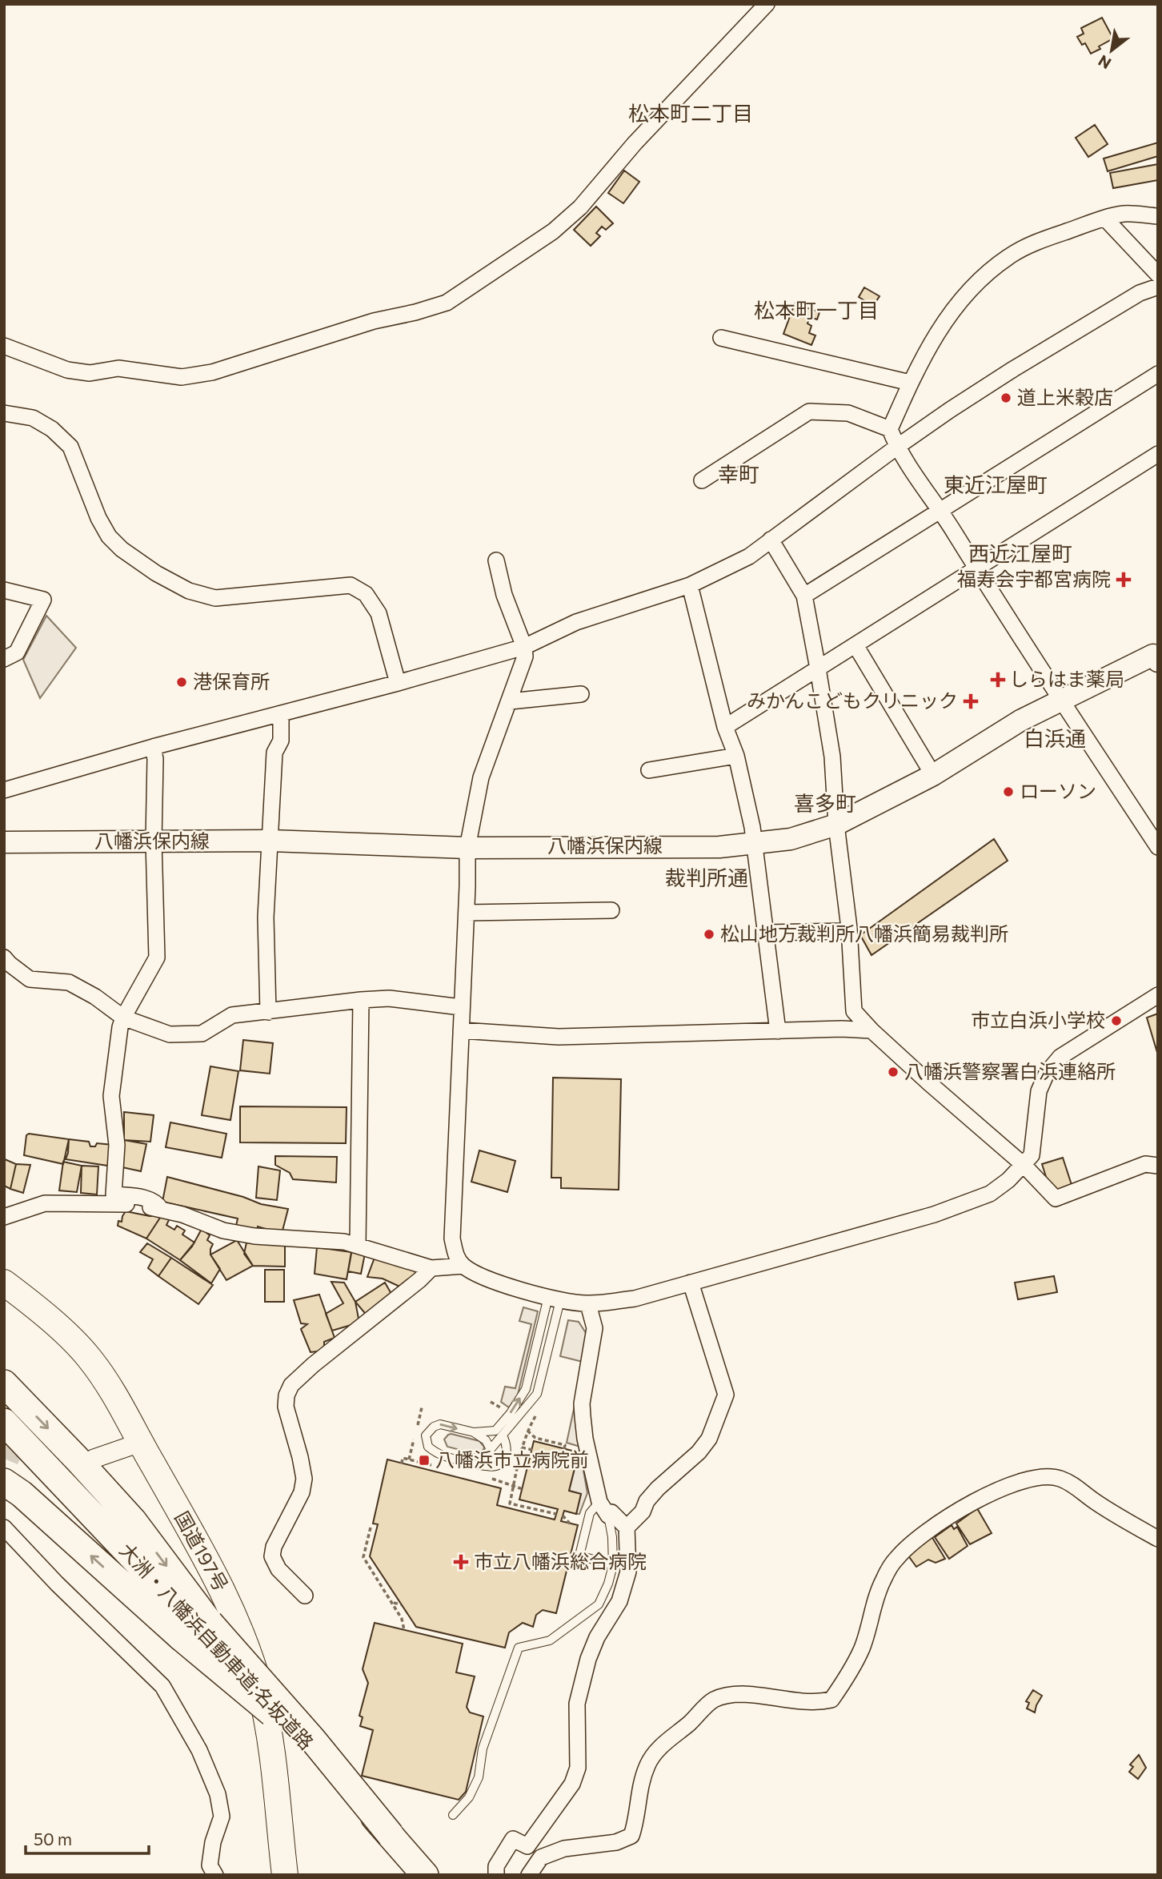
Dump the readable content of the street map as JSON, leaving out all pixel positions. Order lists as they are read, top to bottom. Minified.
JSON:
{"streets":{"highway":["国道197号","大洲・八幡浜自動車道;名坂道路"],"main road":["八幡浜保内線"]},"districts":["松本町二丁目","松本町一丁目","幸町","東近江屋町","西近江屋町","白浜通","喜多町","裁判所通"],"places":{"other":["道上米穀店","港保育所","ローソン","松山地方裁判所八幡浜簡易裁判所","市立白浜小学校","八幡浜警察署白浜連絡所"],"health":["福寿会宇都宮病院","しらはま薬局","みかんこどもクリニック","市立八幡浜総合病院"],"transit":["八幡浜市立病院前"]},"scale_bar":"50 m","north":"bottom left"}
